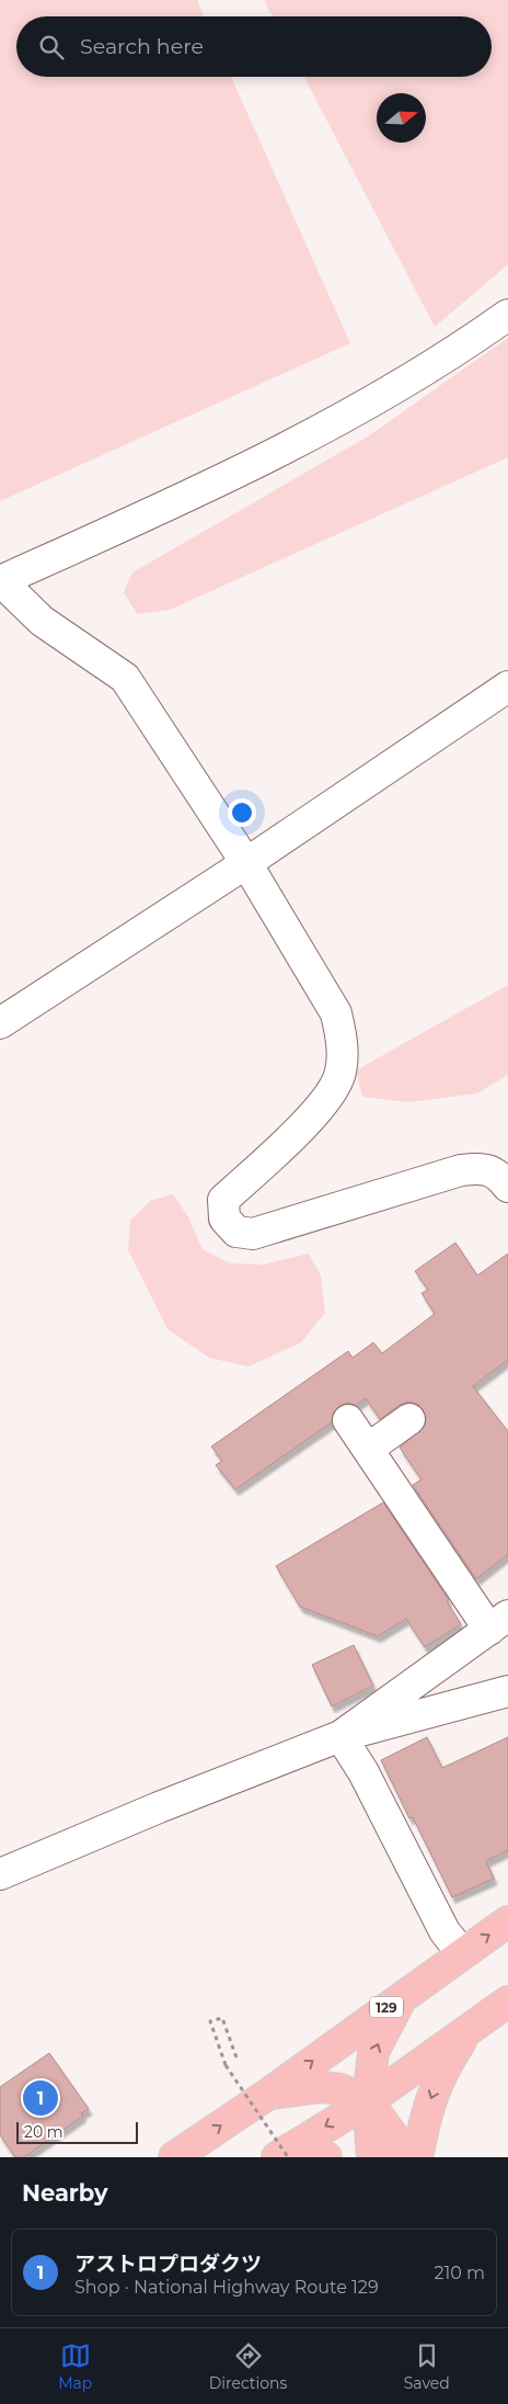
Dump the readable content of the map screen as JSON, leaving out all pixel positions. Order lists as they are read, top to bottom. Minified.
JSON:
{"streets":{"highway":["129"]},"scale_bar":"20 m","north":"right","page":{"search":"Search here","pins":"1","scale":"20 m","heading":"Nearby","list":[{"mark":"1","name":"アストロプロダクツ","note":"Shop · National Highway Route 129","value":"210 m"}],"nav":["Map","Directions","Saved"]}}
